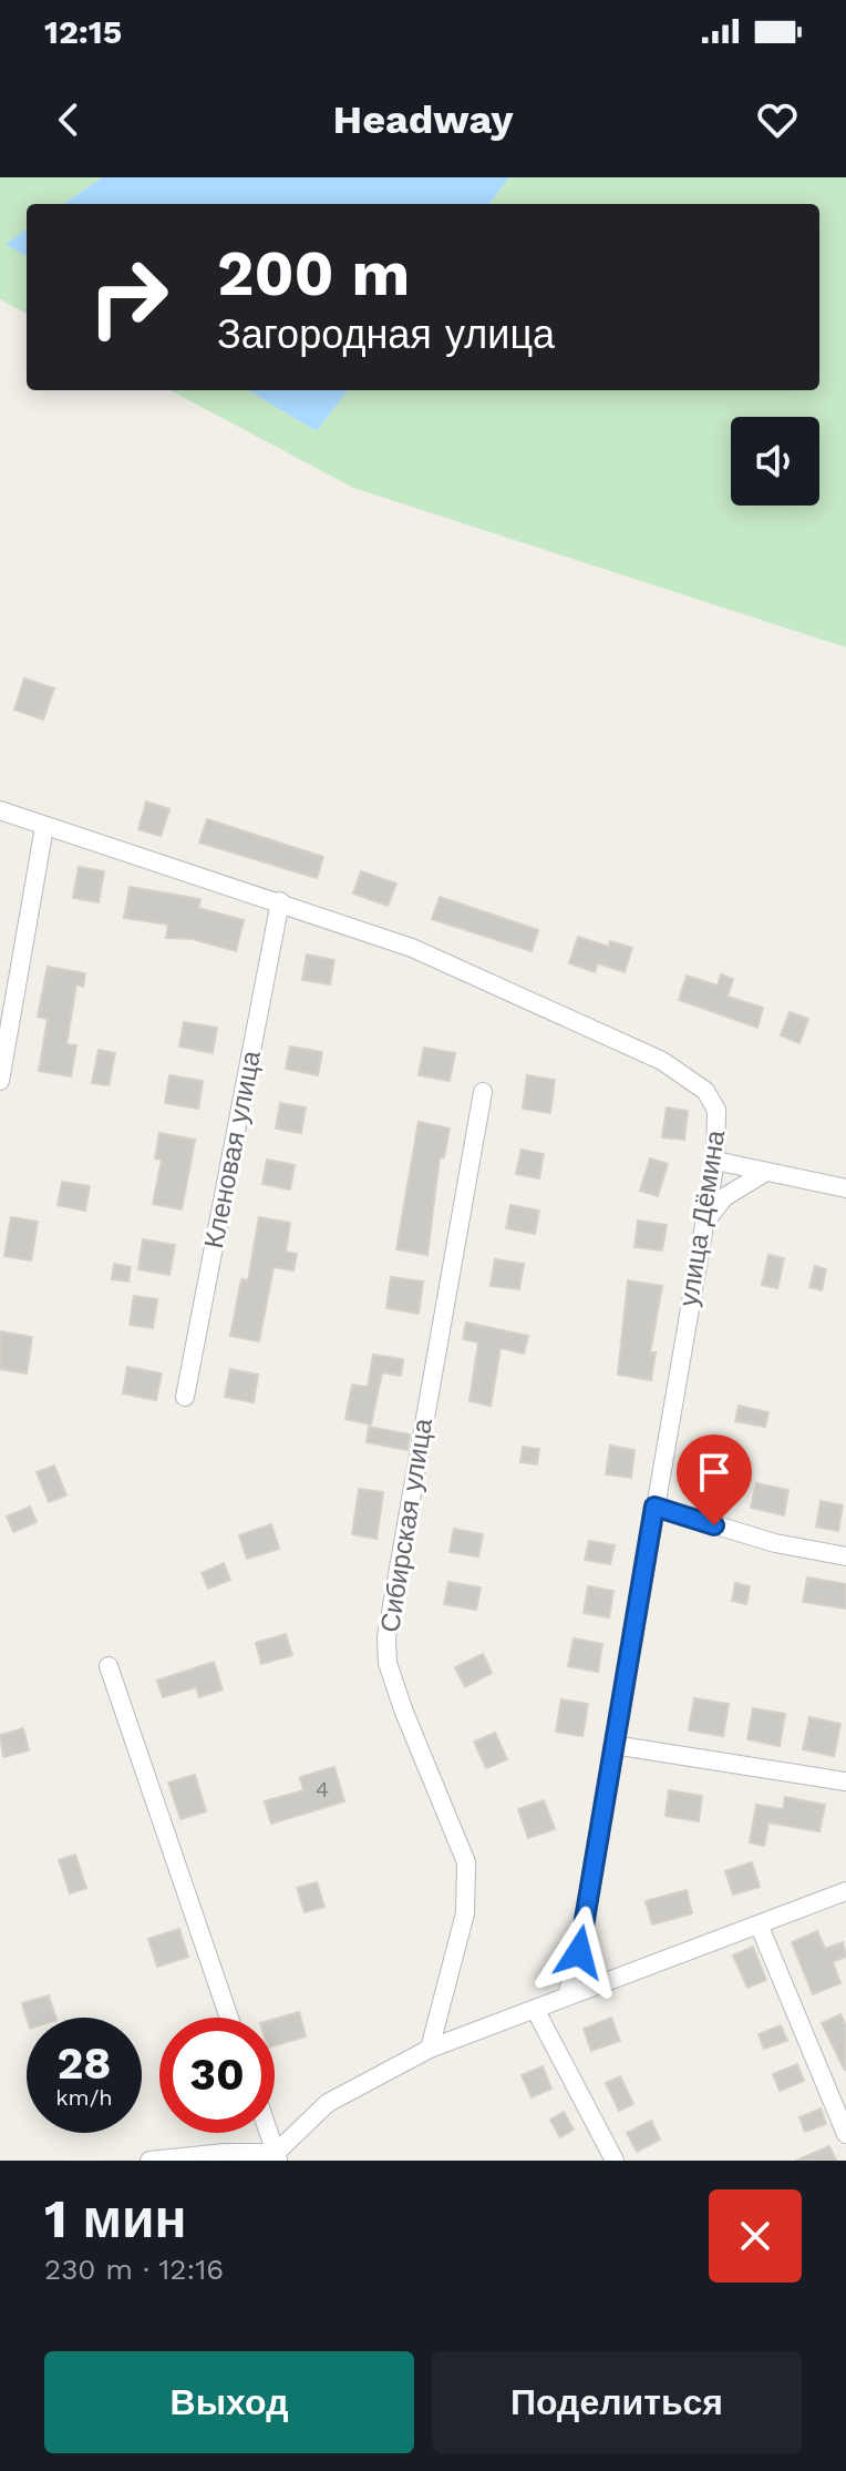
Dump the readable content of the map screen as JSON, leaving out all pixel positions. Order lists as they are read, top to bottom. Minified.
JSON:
{"streets":{"street":["Кленовая улица","улица Дёмина","Сибирская улица"]},"crossings":[["Кленовая улица","улица Дёмина"]],"house_numbers":["4"],"page":{"status":"12:15","header":"Headway","turn":["200 m","Загородная улица"],"speed":"28 km/h","limit":"30","heading":["1 мин","230 m · 12:16"],"buttons":["Выход","Поделиться"]}}
